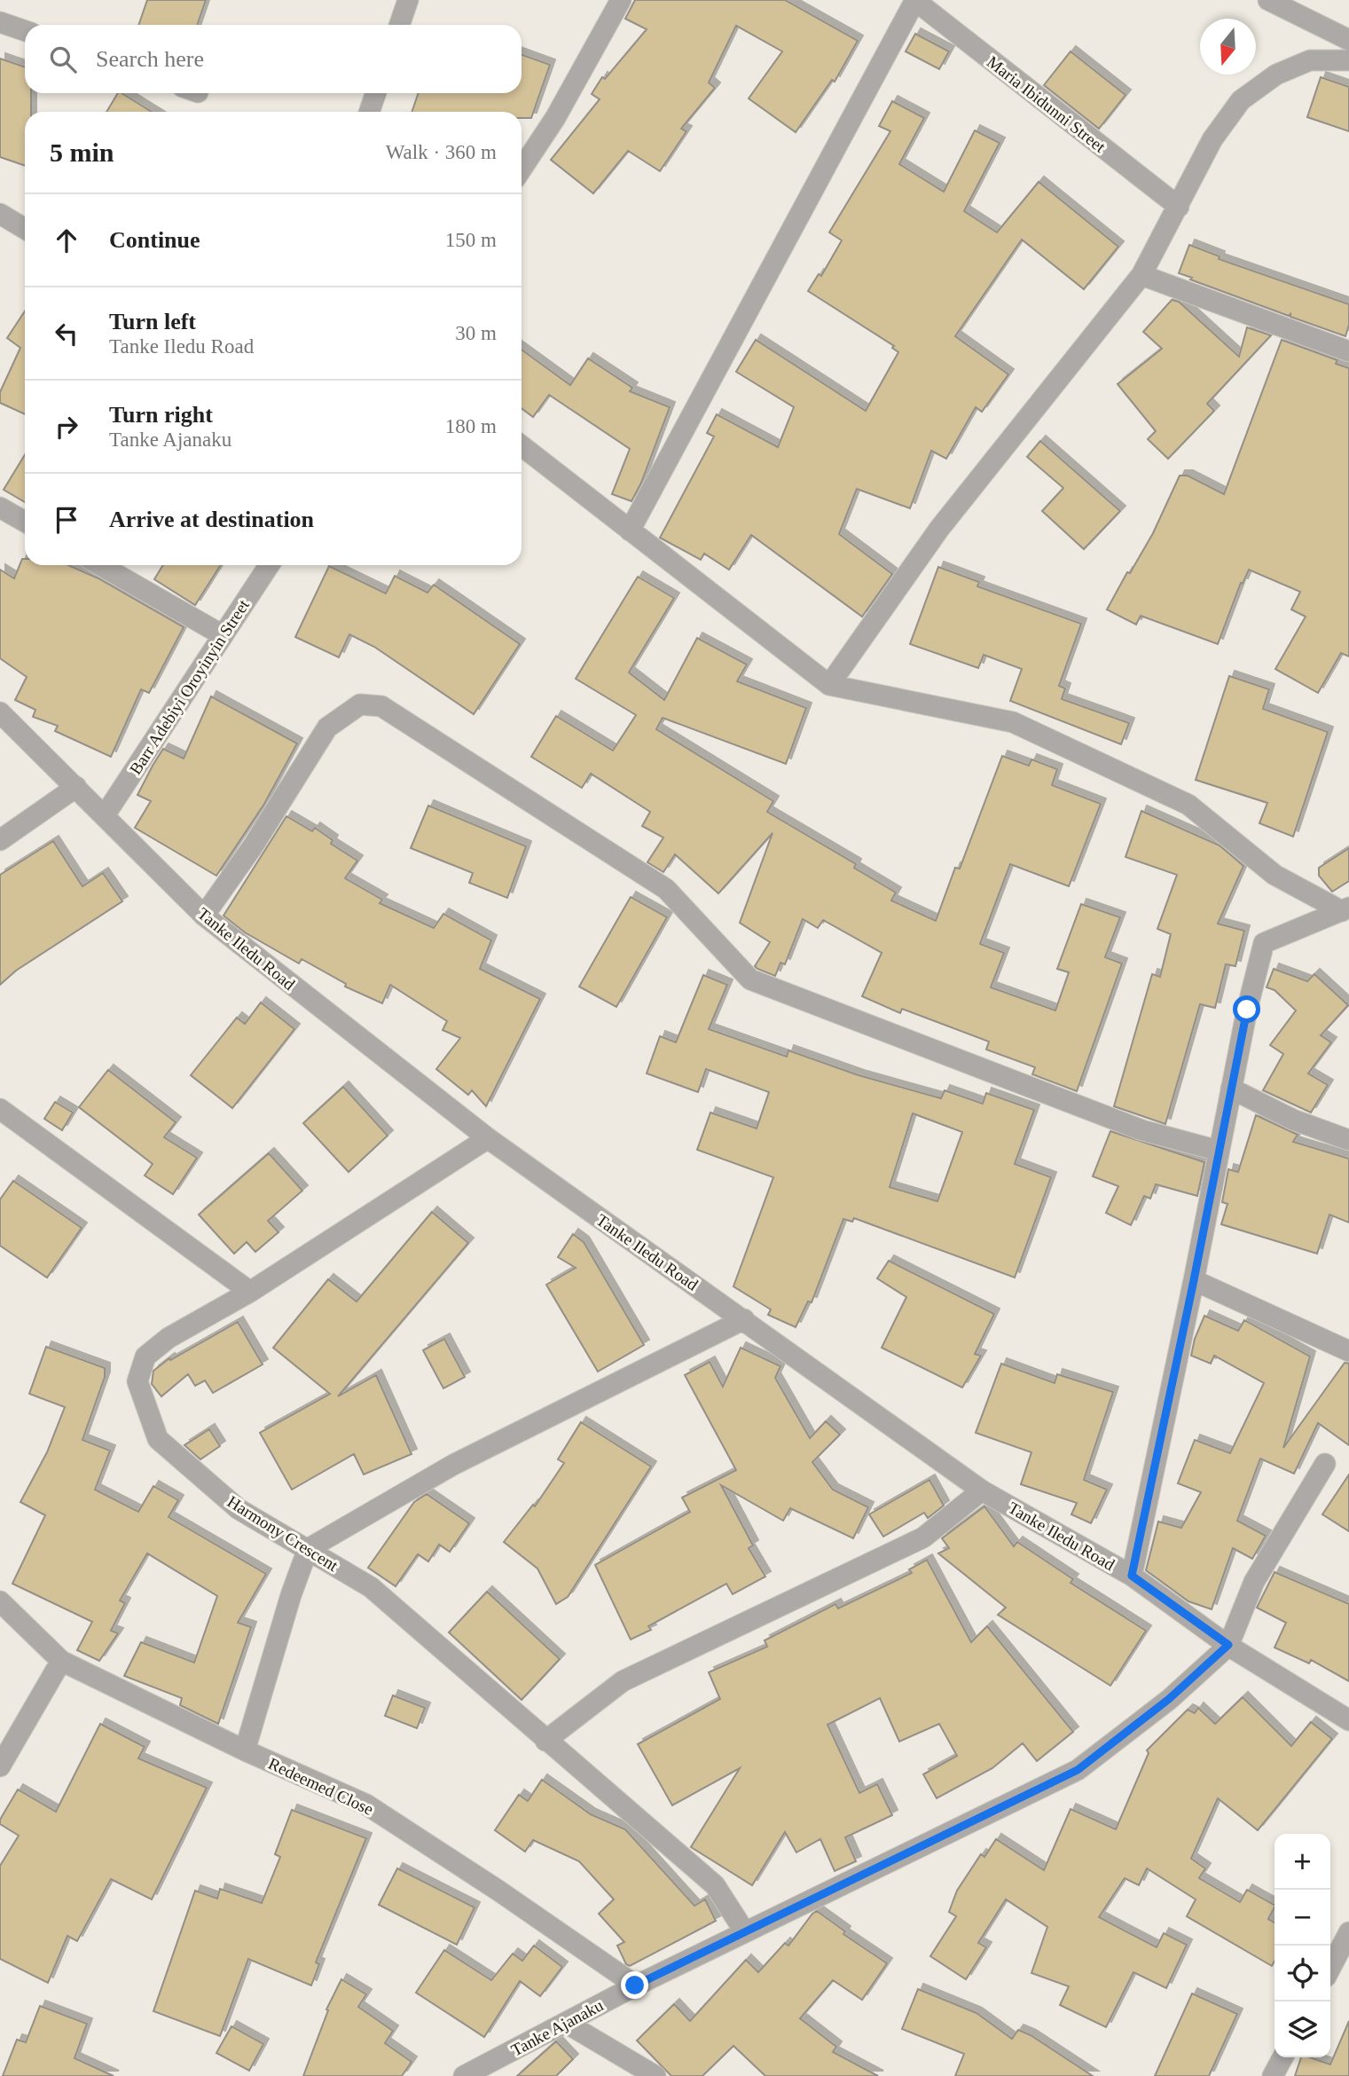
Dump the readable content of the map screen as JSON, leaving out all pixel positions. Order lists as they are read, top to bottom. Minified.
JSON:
{"streets":{"street":["Maria Ibidunni Street","Barr Adebiyi Oroyinyin Street","Tanke Iledu Road","Harmony Crescent","Redeemed Close","Tanke Ajanaku"]},"crossings":[["Barr Adebiyi Oroyinyin Street","Tanke Iledu Road"],["Tanke Iledu Road","Harmony Crescent"],["Tanke Iledu Road","Tanke Ajanaku"],["Harmony Crescent","Tanke Ajanaku"],["Redeemed Close","Tanke Ajanaku"]],"north":"bottom","page":{"search":"Search here","heading":["5 min","Walk · 360 m"],"list":[["Continue","150 m"],["Turn left","Tanke Iledu Road","30 m"],["Turn right","Tanke Ajanaku","180 m"],"Arrive at destination"],"map_buttons":["+","−"]}}
